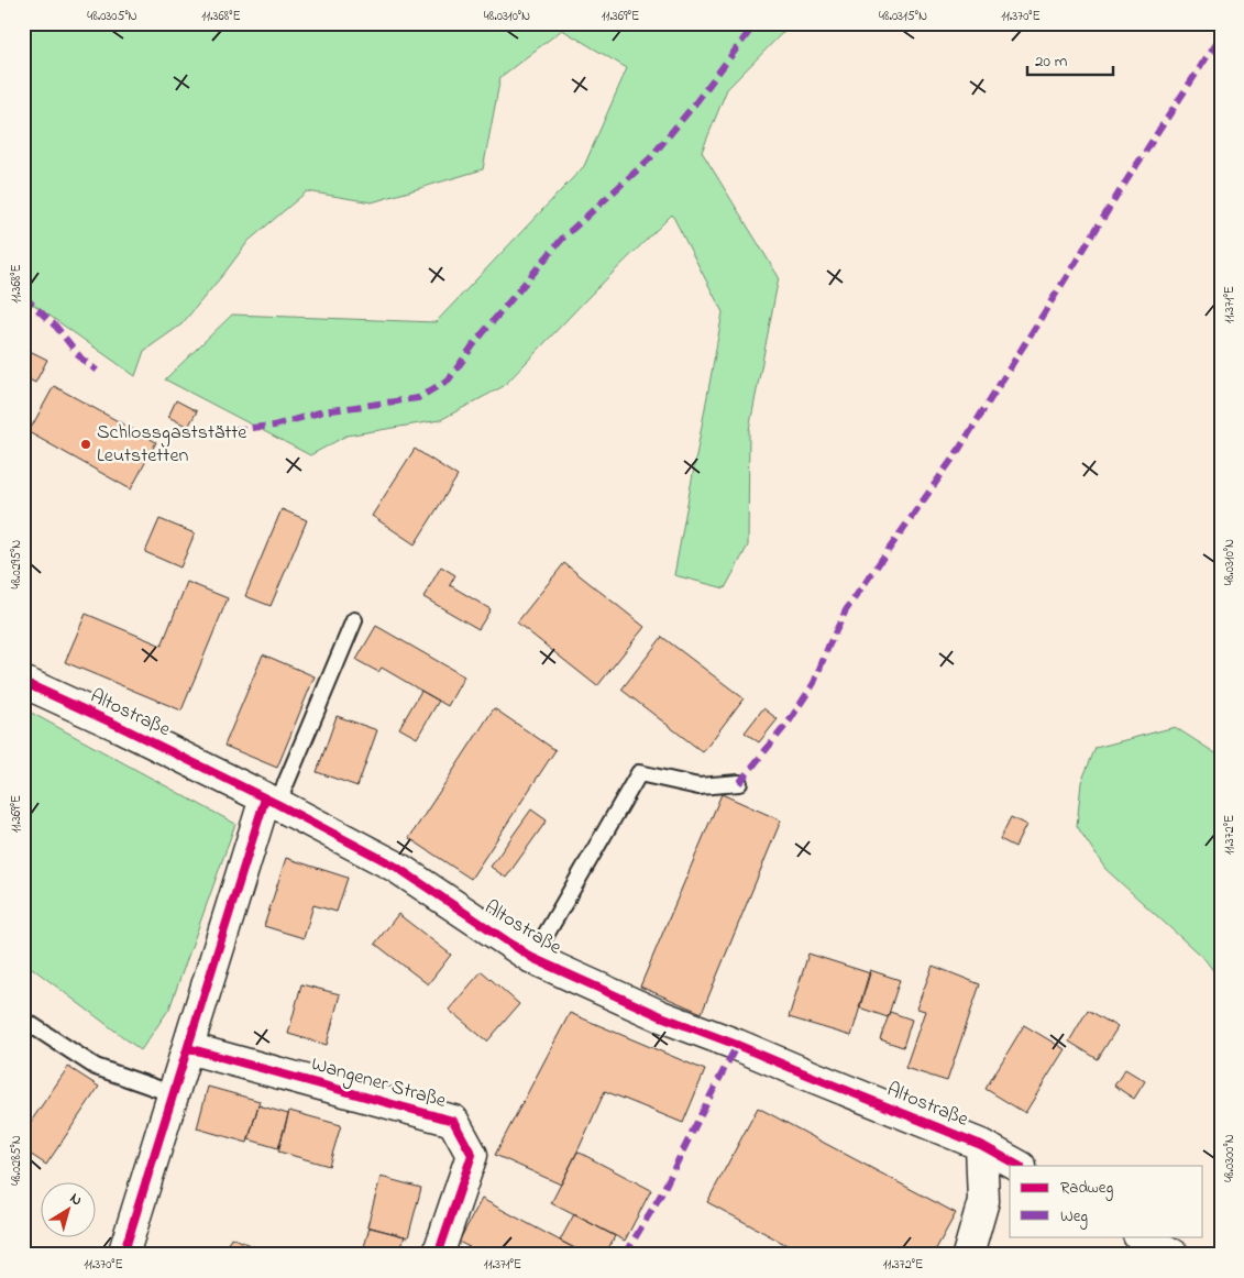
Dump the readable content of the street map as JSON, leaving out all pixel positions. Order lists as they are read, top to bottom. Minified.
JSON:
{"streets":{"street":["Altostraße","Wangener Straße"]},"places":["Schlossgaststätte Leutstetten"],"legend":["Radweg","Weg"],"scale_bar":"20 m","north":"top right","coordinates":["48.0305°N","11.368°E","48.0310°N","11.369°E","48.0315°N","11.370°E","11.371°E","48.0295°N","11.372°E","48.0300°N","48.0285°N"]}
